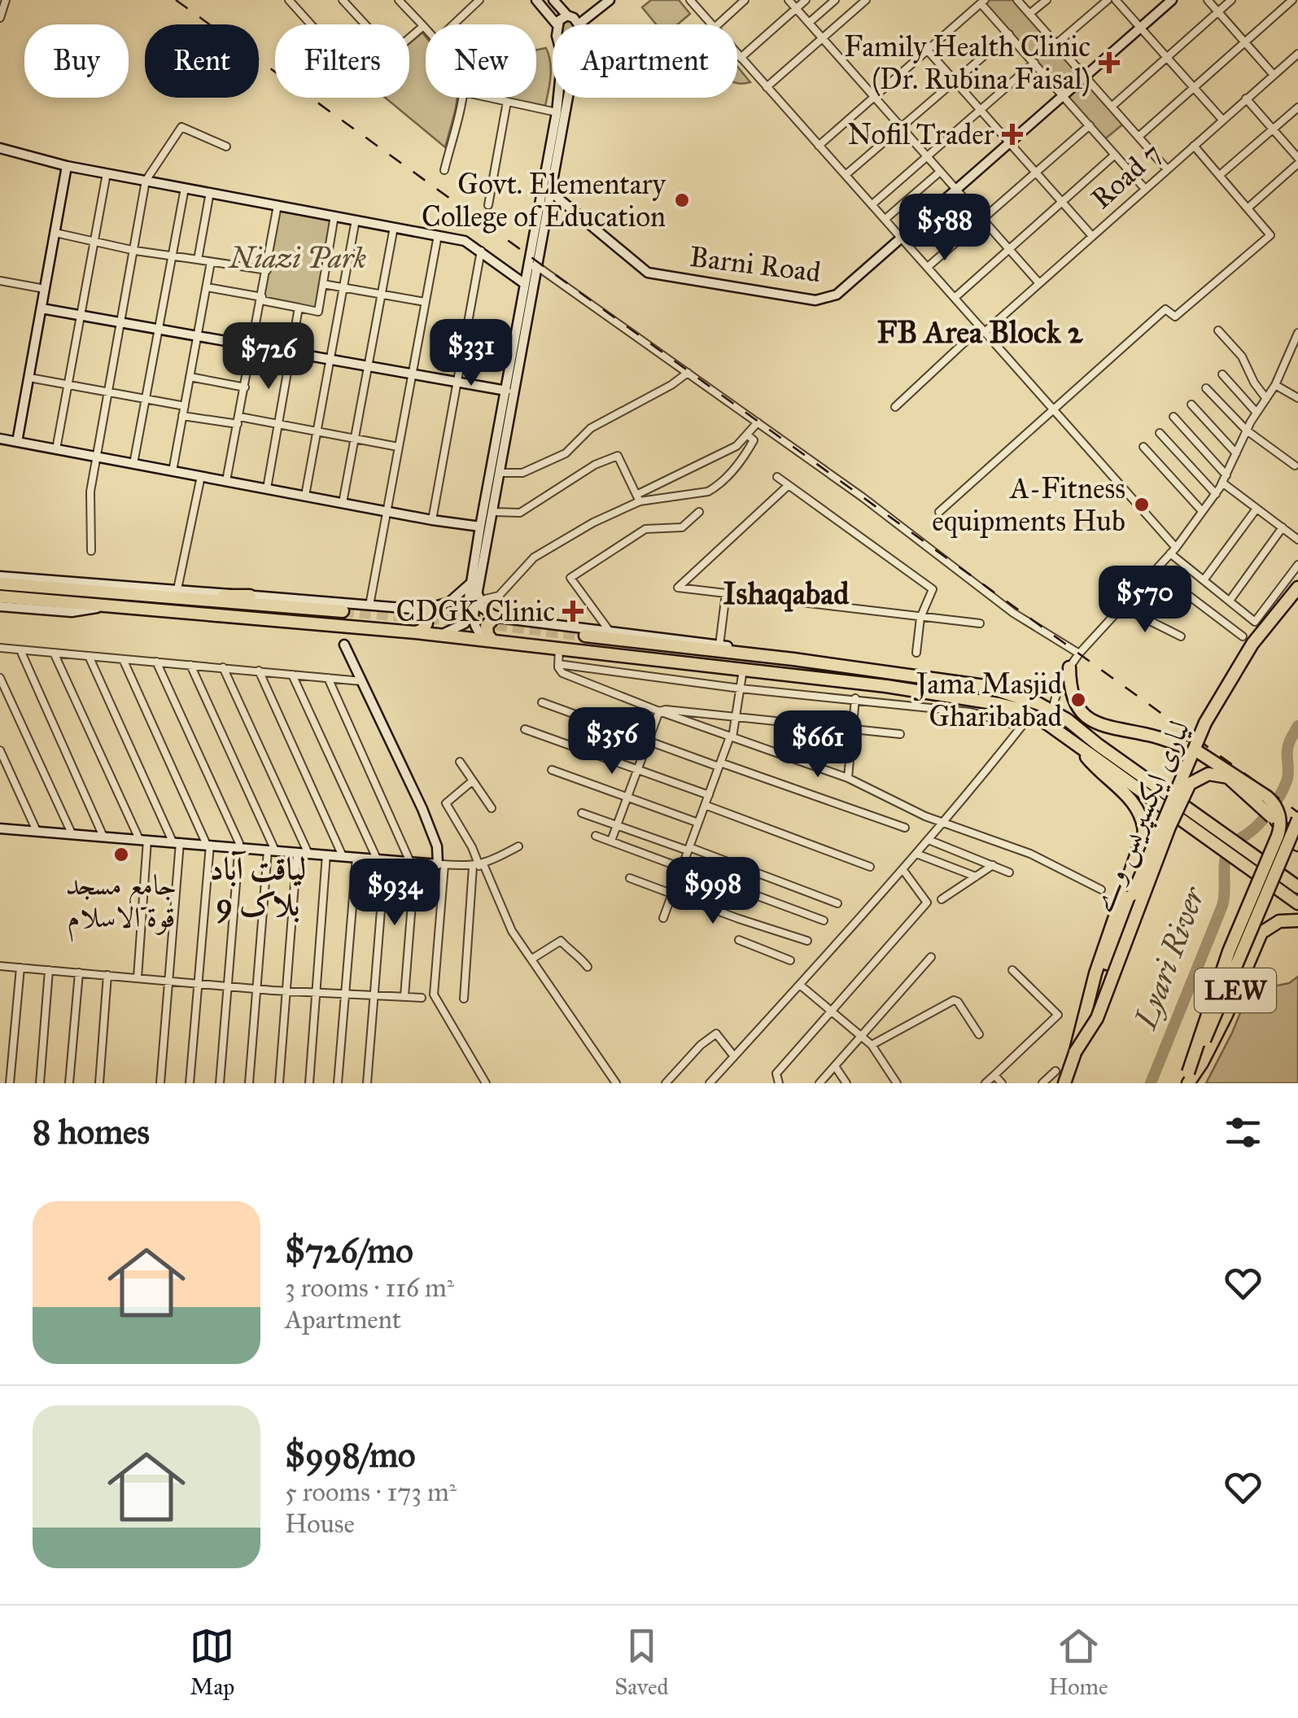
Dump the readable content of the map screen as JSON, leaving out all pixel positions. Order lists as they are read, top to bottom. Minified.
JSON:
{"streets":{"highway":["لیاری ایکسپریس وے","LEW"],"street":["Road 7","Barni Road"]},"districts":["FB Area Block 2","Ishaqabad","لیاقت آباد بلاک 9"],"water":["Lyari River"],"parks":["Niazi Park"],"places":{"health":["Family Health Clinic (Dr. Rubina Faisal)","Nofil Trader","CDGK Clinic"],"other":["Govt. Elementary College of Education","A-Fitness equipments Hub","Jama Masjid Gharibabad","جامع مسجد قوۃ الاسلام"]},"page":{"chip":["Buy","Rent","Filters","New","Apartment"],"price":["$588","$331","$726","$570","$356","$661","$998","$934"],"heading":"8 homes","list":[{"name":"$726/mo","note":"3 rooms · 116 m² · Apartment"},{"name":"$998/mo","note":"5 rooms · 173 m² · House"}],"tabs":["Map","Saved","Home"]}}
